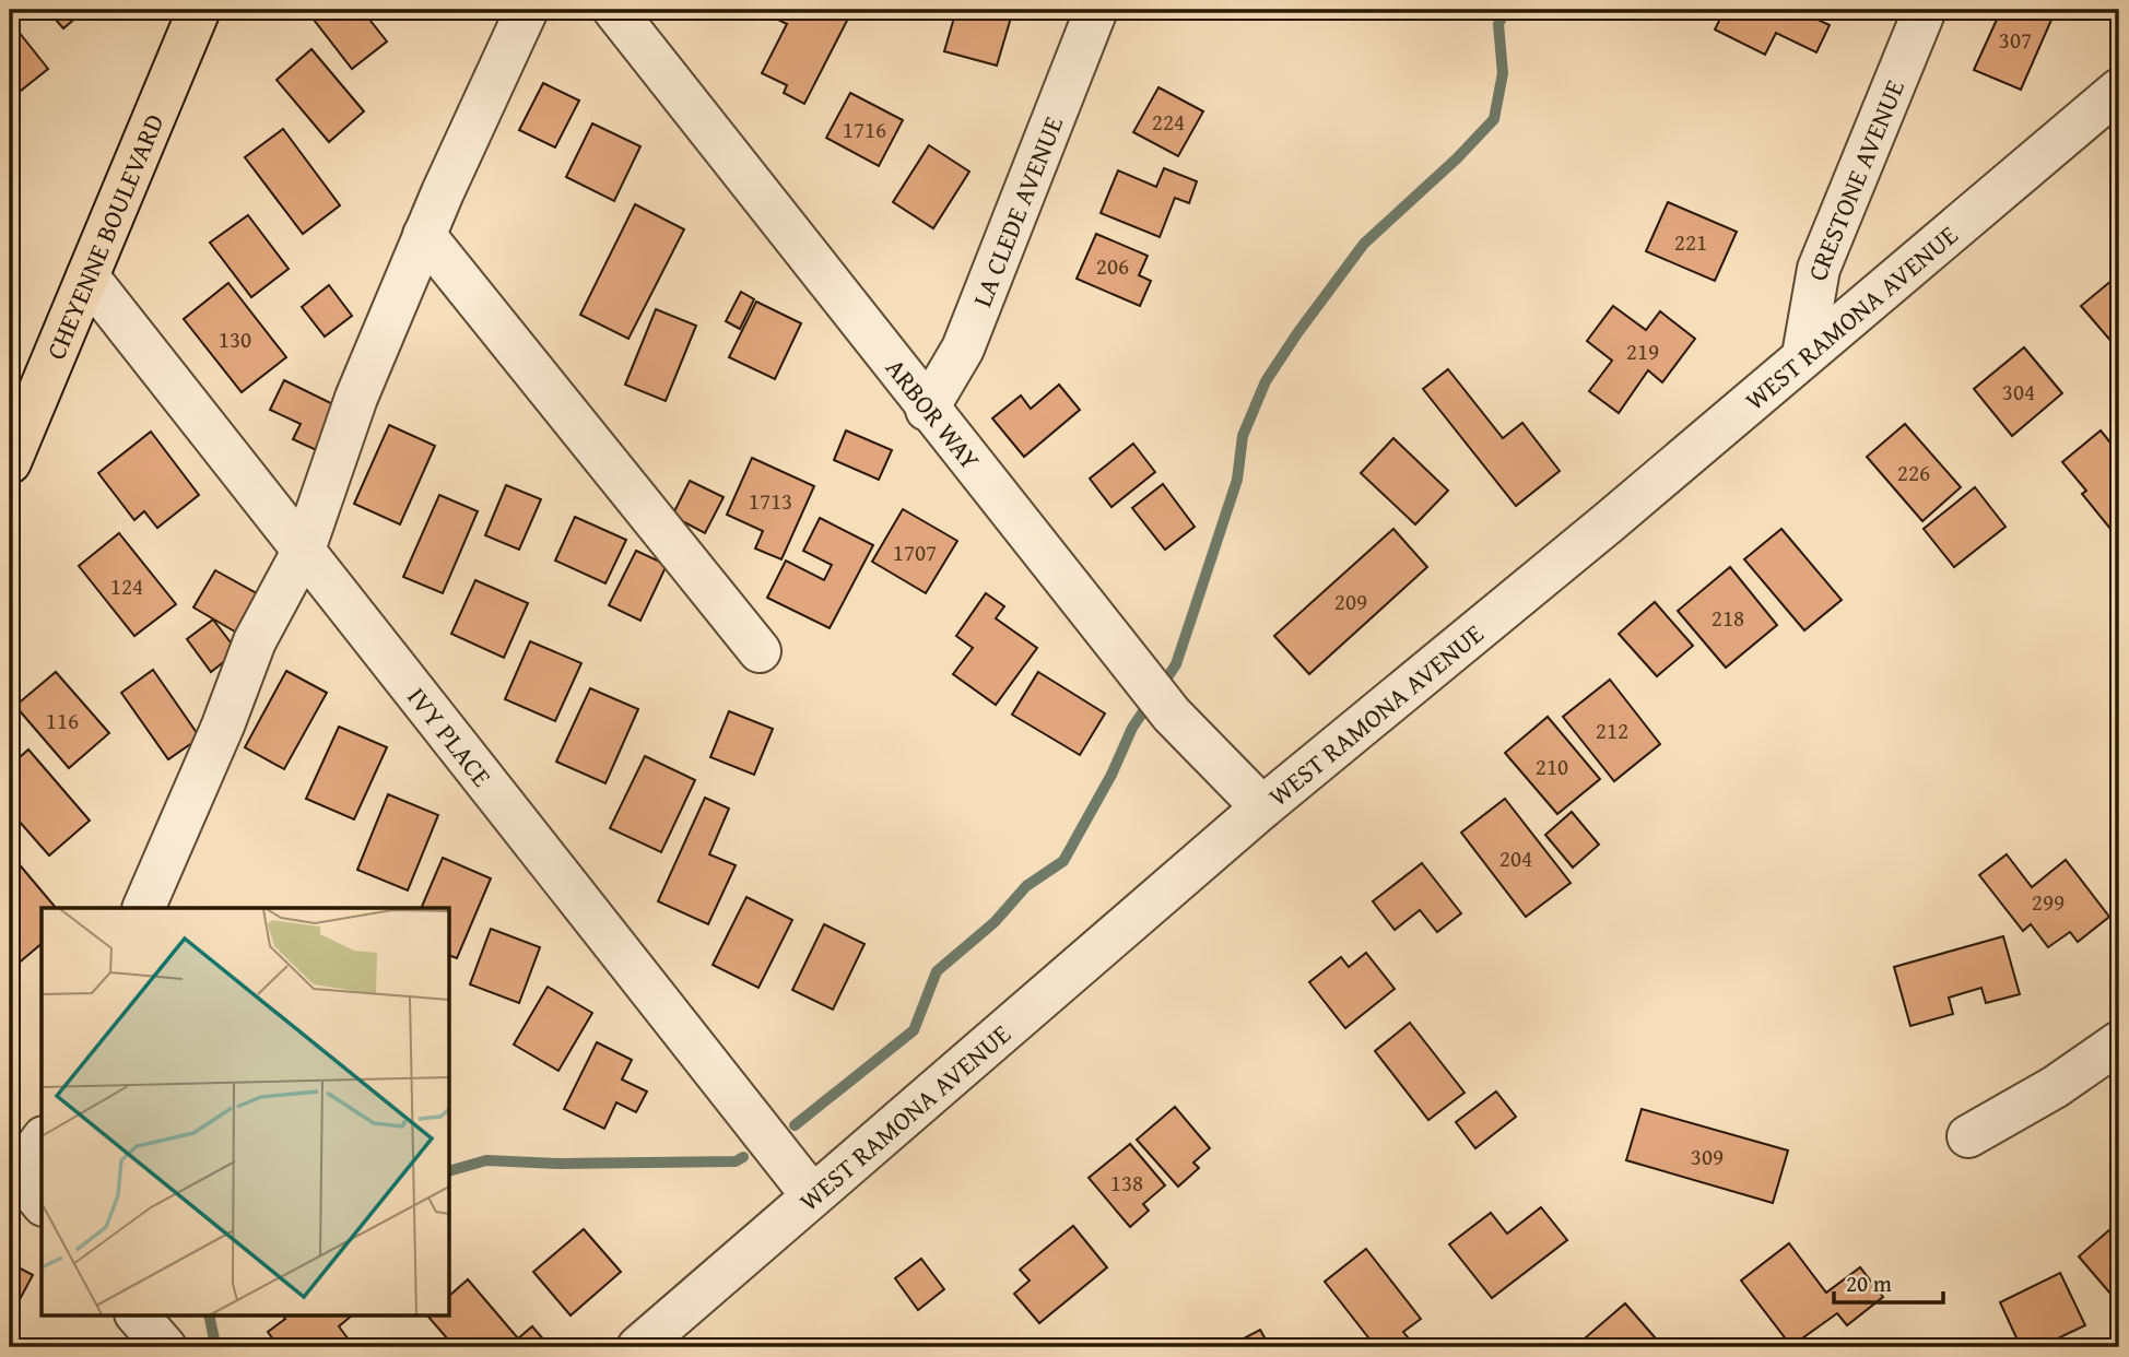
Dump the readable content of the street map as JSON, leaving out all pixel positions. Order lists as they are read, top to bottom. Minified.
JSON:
{"streets":{"main road":["CHEYENNE BOULEVARD"],"street":["CRESTONE AVENUE","LA CLEDE AVENUE","WEST RAMONA AVENUE","ARBOR WAY","IVY PLACE"]},"crossings":[["CRESTONE AVENUE","WEST RAMONA AVENUE"],["LA CLEDE AVENUE","ARBOR WAY"],["CHEYENNE BOULEVARD","IVY PLACE"],["WEST RAMONA AVENUE","ARBOR WAY"],["WEST RAMONA AVENUE","IVY PLACE"]],"house_numbers":["307","224","1716","221","206","130","219","304","226","1713","1707","124","209","218","116","212","210","204","299","309","138"],"scale_bar":"20 m"}
